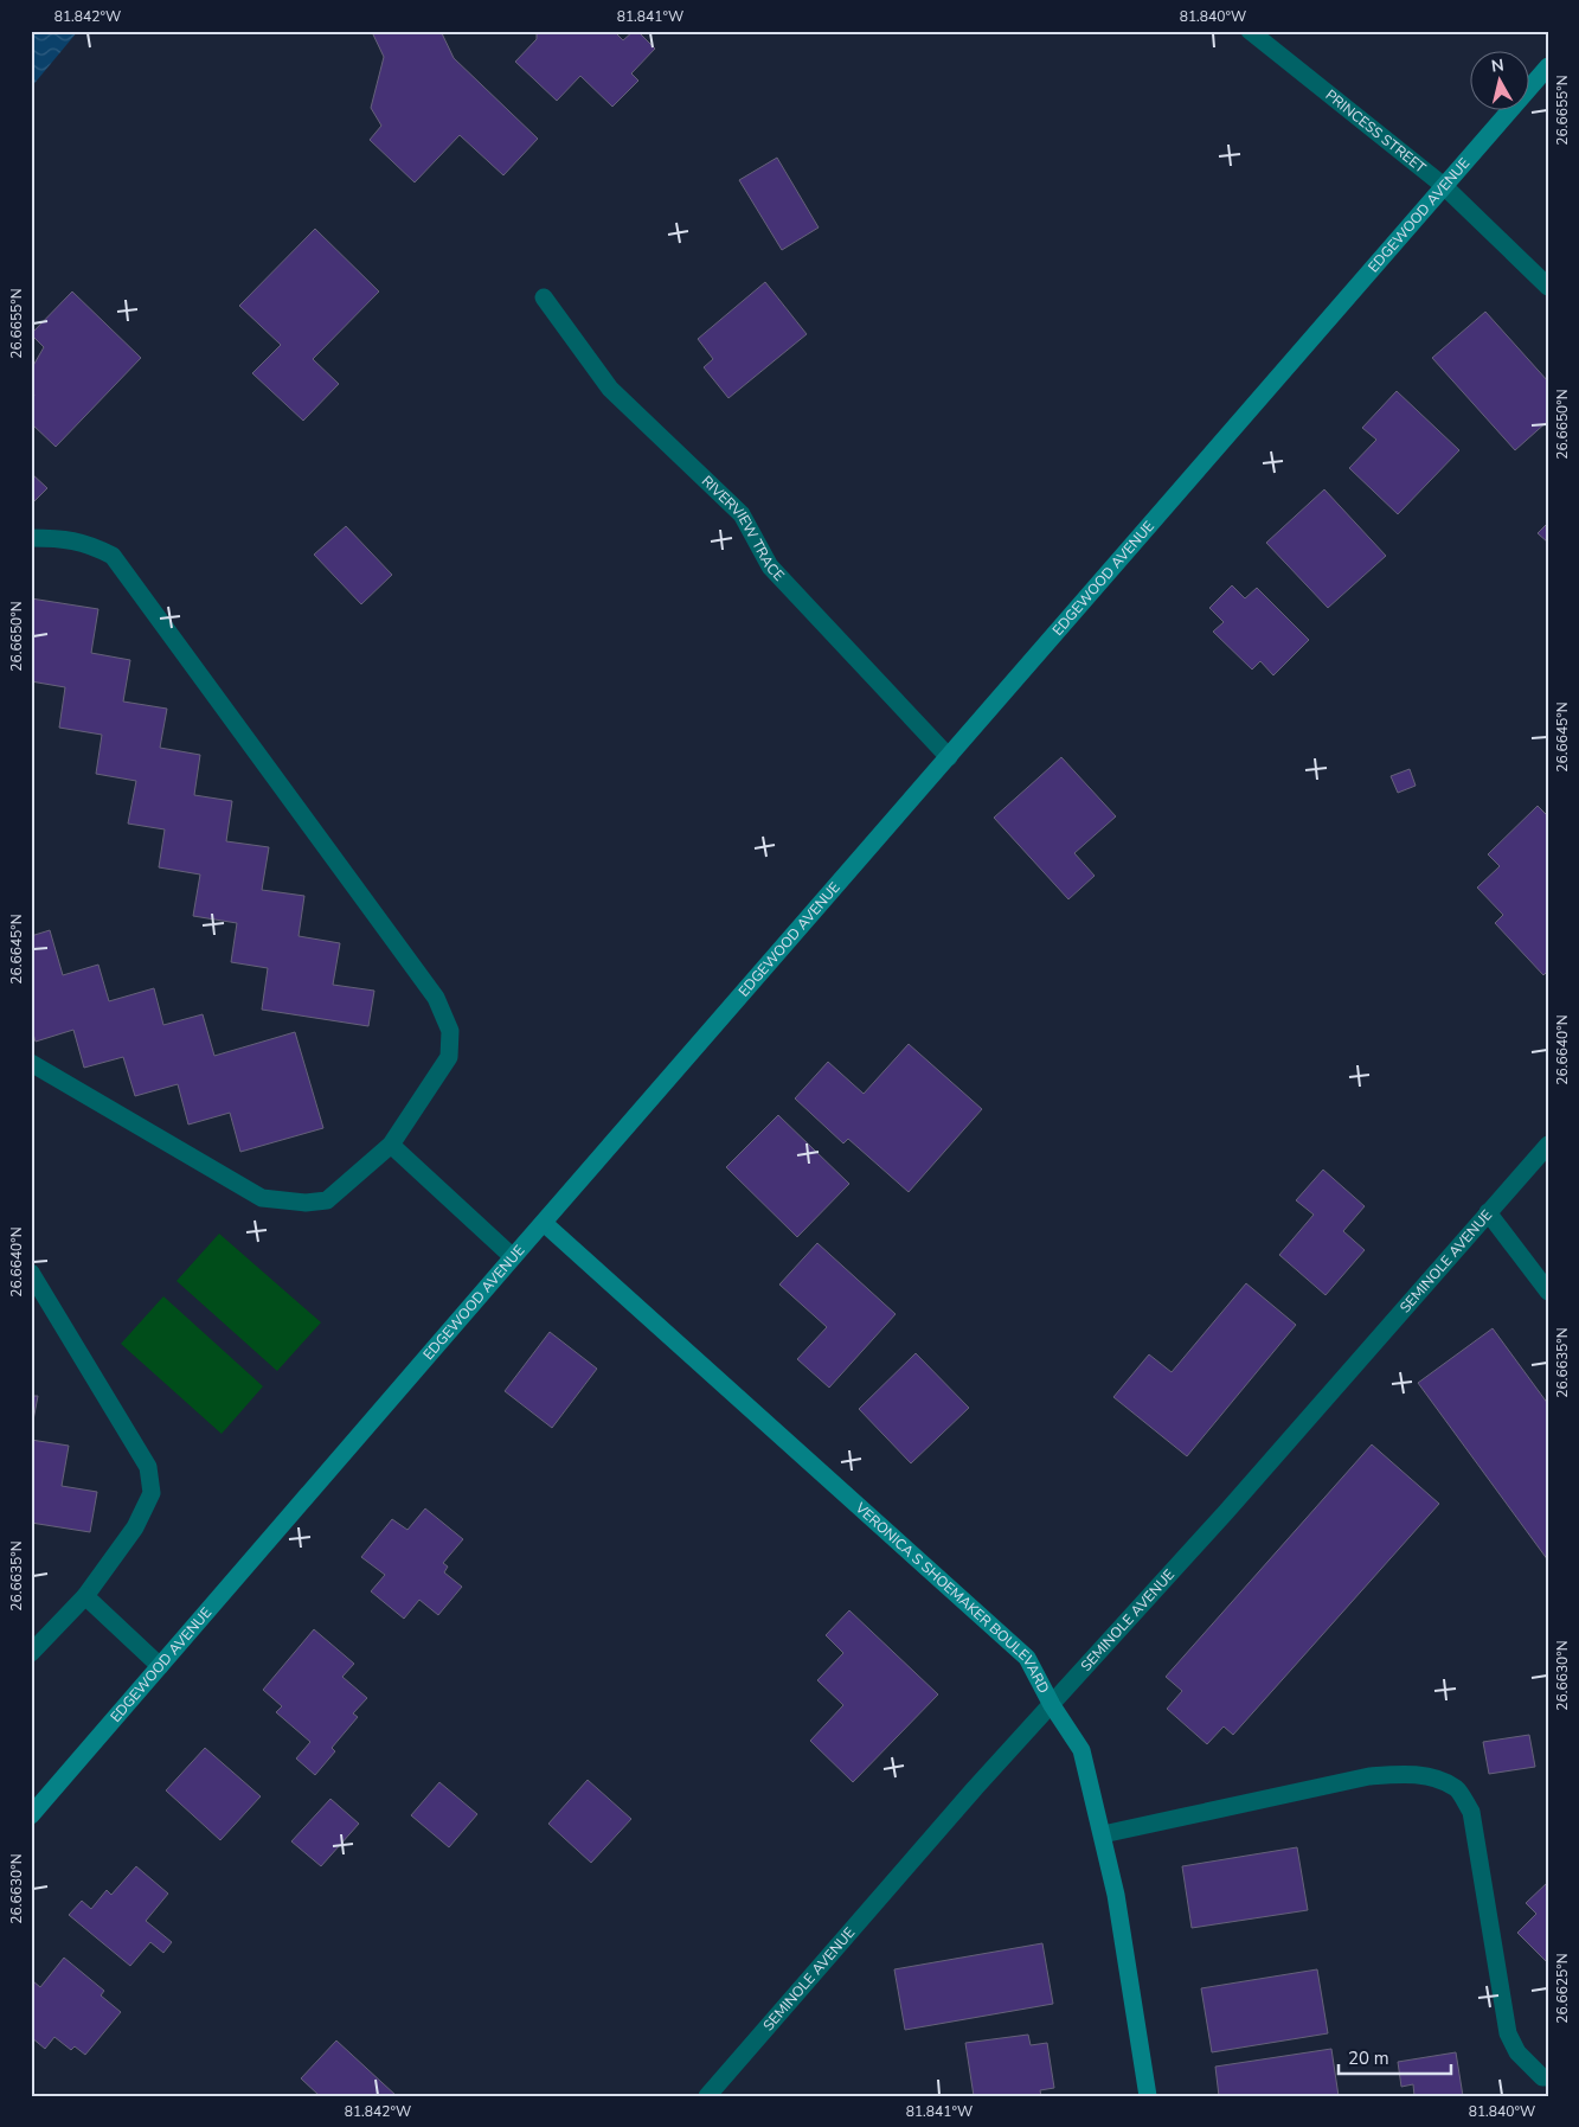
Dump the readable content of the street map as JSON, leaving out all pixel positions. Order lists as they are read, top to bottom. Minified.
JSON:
{"streets":{"street":["PRINCESS STREET","EDGEWOOD AVENUE","RIVERVIEW TRACE","SEMINOLE AVENUE","VERONICA S SHOEMAKER BOULEVARD"]},"crossings":[["PRINCESS STREET","EDGEWOOD AVENUE"],["EDGEWOOD AVENUE","RIVERVIEW TRACE"],["EDGEWOOD AVENUE","VERONICA S SHOEMAKER BOULEVARD"],["SEMINOLE AVENUE","VERONICA S SHOEMAKER BOULEVARD"]],"scale_bar":"20 m","north":"top","coordinates":["81.842°W","81.841°W","81.840°W","26.6655°N","26.6650°N","26.6645°N","26.6640°N","26.6635°N","26.6630°N","26.6625°N"]}
